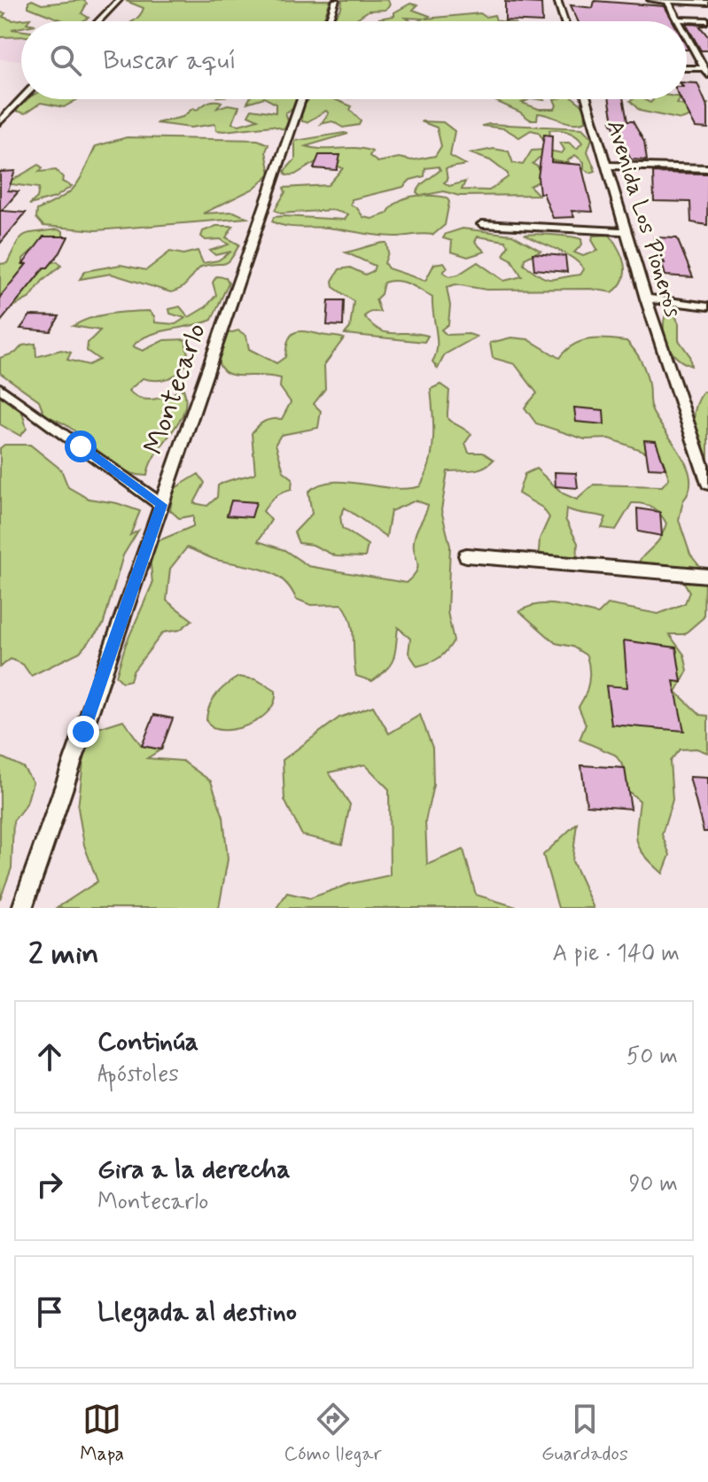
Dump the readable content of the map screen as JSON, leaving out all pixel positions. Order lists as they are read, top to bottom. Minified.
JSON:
{"streets":{"street":["Avenida Los Pioneros","Montecarlo"]},"page":{"search":"Buscar aquí","heading":["2 min","A pie · 140 m"],"list":[["Continúa","Apóstoles","50 m"],["Gira a la derecha","Montecarlo","90 m"],"Llegada al destino"],"nav":["Mapa","Cómo llegar","Guardados"]}}
